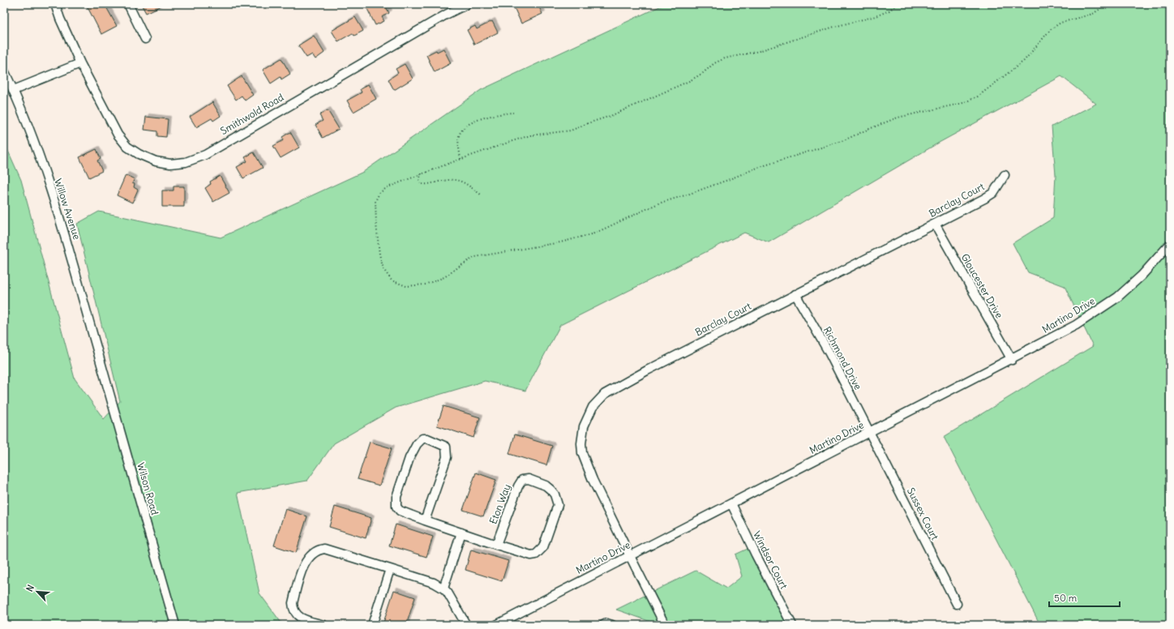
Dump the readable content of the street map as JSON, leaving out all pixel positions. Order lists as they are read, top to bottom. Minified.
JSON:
{"streets":{"street":["Smithwold Road","Barclay Court","Willow Avenue","Gloucester Drive","Martino Drive","Richmond Drive","Wilson Road","Eton Way","Sussex Court","Windsor Court"]},"crossings":[["Barclay Court","Gloucester Drive"],["Barclay Court","Martino Drive"],["Barclay Court","Richmond Drive"],["Willow Avenue","Wilson Road"],["Gloucester Drive","Martino Drive"],["Martino Drive","Richmond Drive"],["Martino Drive","Sussex Court"],["Martino Drive","Windsor Court"],["Richmond Drive","Sussex Court"]],"scale_bar":"50 m","north":"top left"}
